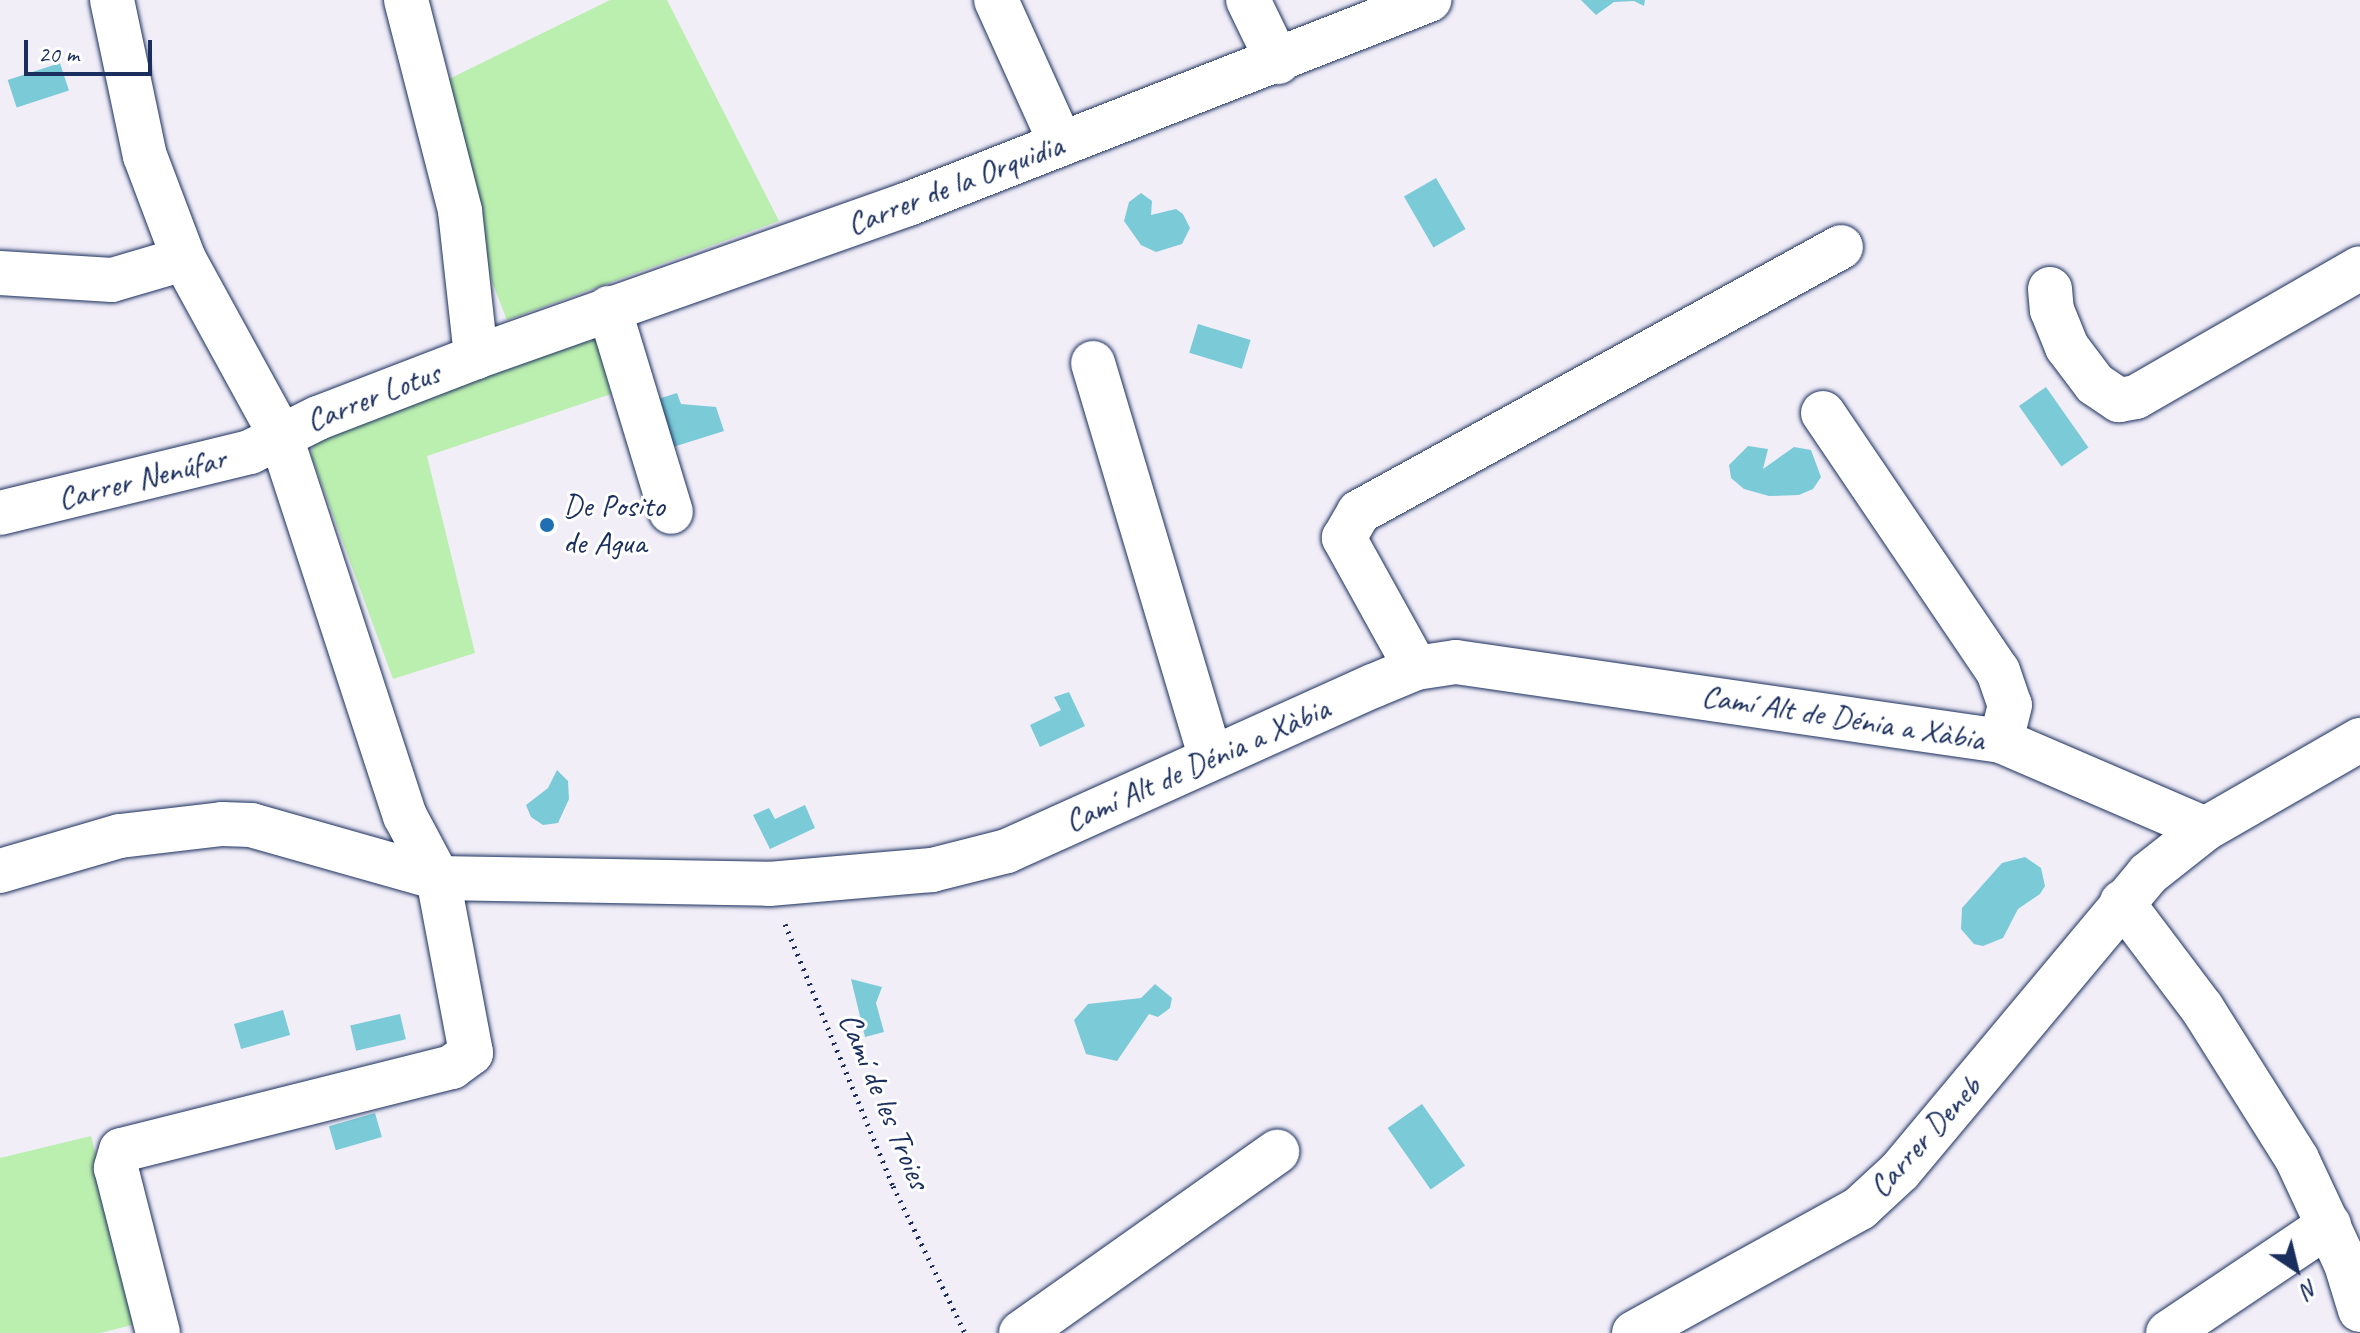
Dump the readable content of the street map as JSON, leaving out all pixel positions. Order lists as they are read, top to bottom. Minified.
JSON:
{"streets":{"street":["Carrer de la Orquidia","Carrer Lotus","Carrer Nenúfar","Camí Alt de Dénia a Xàbia","Carrer Deneb"],"path":["Camí de les Troies"]},"crossings":[["Carrer de la Orquidia","Carrer Lotus"],["Carrer Lotus","Carrer Nenúfar"],["Carrer Lotus","Camí Alt de Dénia a Xàbia"],["Camí Alt de Dénia a Xàbia","Camí de les Troies"],["Camí Alt de Dénia a Xàbia","Carrer Deneb"]],"places":["De Posito de Agua"],"scale_bar":"20 m","north":"bottom right"}
